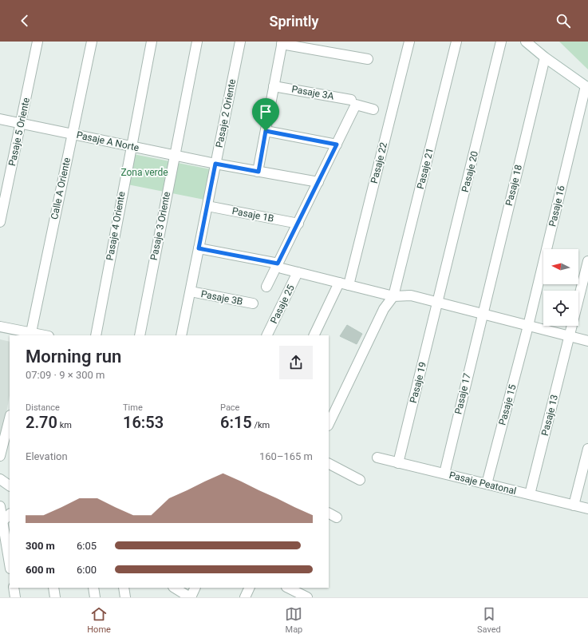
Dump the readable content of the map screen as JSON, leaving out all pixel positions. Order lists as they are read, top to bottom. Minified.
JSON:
{"streets":{"street":["Pasaje 3A","Pasaje 2 Oriente","Pasaje 5 Oriente","Pasaje A Norte","Pasaje 22","Pasaje 21","Pasaje 20","Pasaje 18","Calle A Oriente","Pasaje 16","Pasaje 1B","Pasaje 4 Oriente","Pasaje 3 Oriente","Pasaje 3B","Pasaje 25","Pasaje 19","Pasaje 17","Pasaje 15","Pasaje 13","Pasaje Peatonal"]},"crossings":[["Pasaje 2 Oriente","Pasaje A Norte"],["Pasaje 2 Oriente","Pasaje 1B"],["Pasaje 2 Oriente","Pasaje 3B"],["Pasaje 5 Oriente","Pasaje A Norte"],["Pasaje A Norte","Calle A Oriente"],["Pasaje A Norte","Pasaje 4 Oriente"],["Pasaje A Norte","Pasaje 3 Oriente"],["Pasaje 20","Pasaje 19"],["Pasaje 18","Pasaje 17"],["Pasaje 16","Pasaje 15"],["Pasaje 19","Pasaje Peatonal"],["Pasaje 17","Pasaje Peatonal"],["Pasaje 15","Pasaje Peatonal"],["Pasaje 13","Pasaje Peatonal"]],"parks":["Zona verde"],"north":"left","page":{"header":"Sprintly","heading":["Morning run","07:09 · 9 × 300 m"],"stats":[["Distance","2.70 km"],["Time","16:53"],["Pace","6:15 /km"]],"chart":["Elevation","160–165 m"],"list":[{"name":"300 m","note":"6:05"},{"name":"600 m","note":"6:00"}],"tabs":["Home","Map","Saved"]}}
